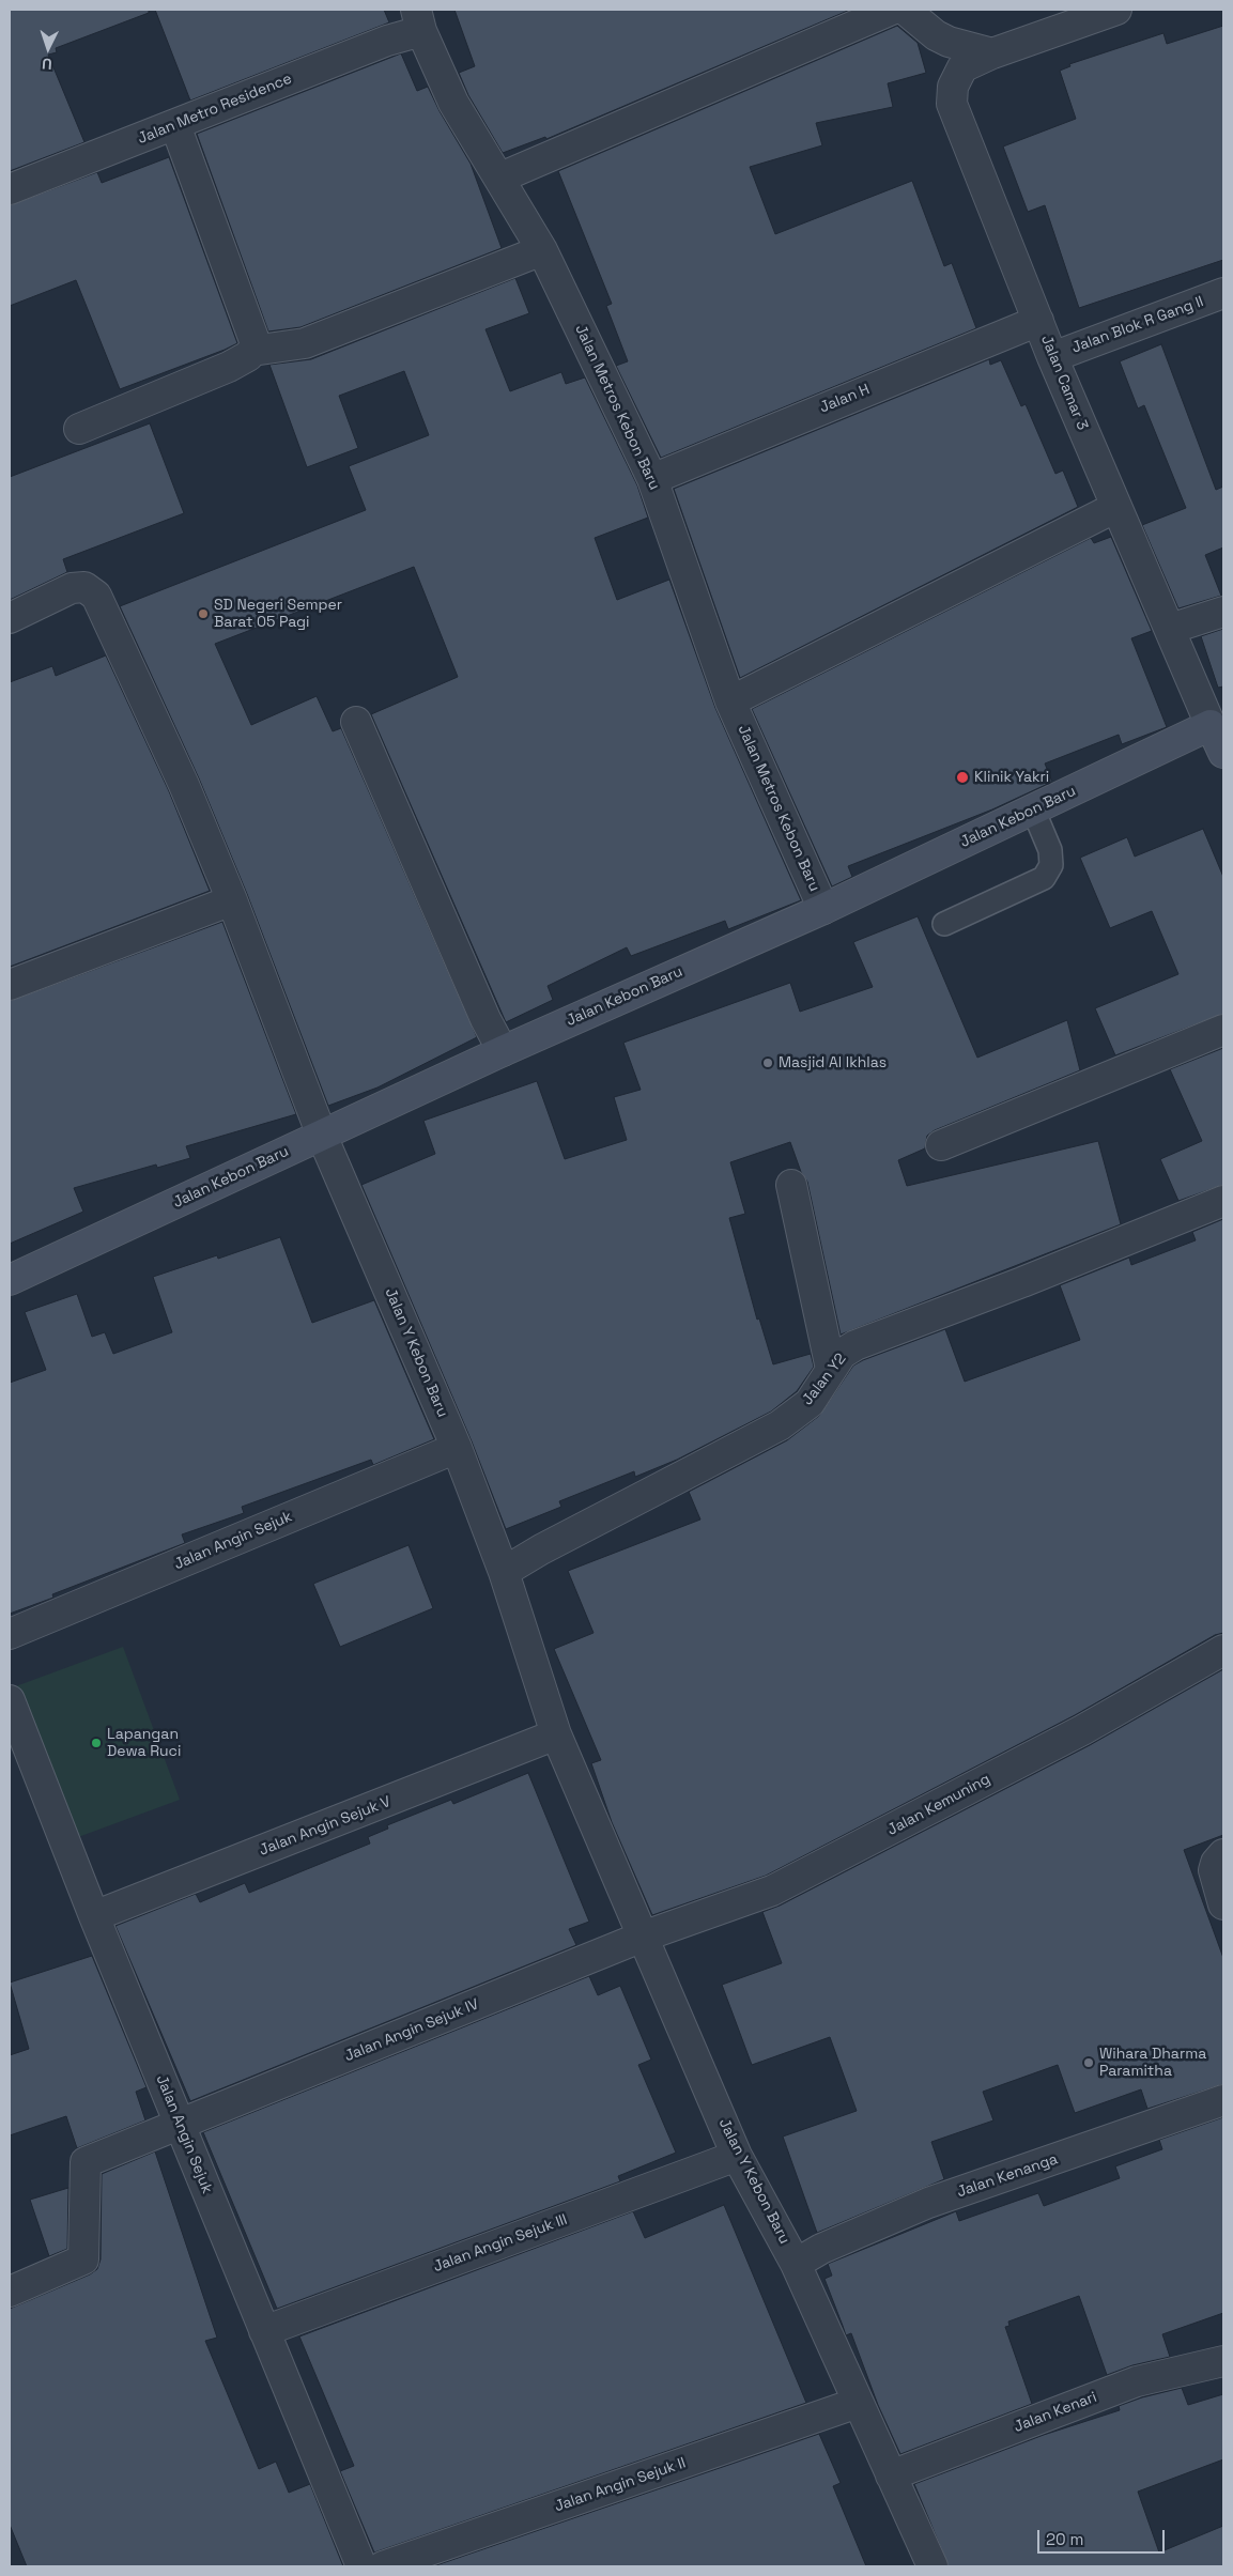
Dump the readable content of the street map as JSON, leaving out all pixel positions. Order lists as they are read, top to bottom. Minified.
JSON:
{"streets":{"street":["Jalan Metro Residence","Jalan Blok R Gang II","Jalan Camar 3","Jalan H","Jalan Metros Kebon Baru","Jalan Kebon Baru","Jalan Y Kebon Baru","Jalan Y2","Jalan Angin Sejuk","Jalan Kemuning","Jalan Angin Sejuk V","Jalan Angin Sejuk IV","Jalan Kenanga","Jalan Angin Sejuk III","Jalan Kenari","Jalan Angin Sejuk II"]},"crossings":[["Jalan Metro Residence","Jalan Metros Kebon Baru"],["Jalan Blok R Gang II","Jalan Camar 3"],["Jalan Camar 3","Jalan H"],["Jalan Camar 3","Jalan Kebon Baru"],["Jalan H","Jalan Metros Kebon Baru"],["Jalan Metros Kebon Baru","Jalan Kebon Baru"],["Jalan Kebon Baru","Jalan Y Kebon Baru"],["Jalan Y Kebon Baru","Jalan Y2"],["Jalan Y Kebon Baru","Jalan Angin Sejuk"],["Jalan Y Kebon Baru","Jalan Kemuning"],["Jalan Y Kebon Baru","Jalan Angin Sejuk V"],["Jalan Y Kebon Baru","Jalan Angin Sejuk IV"],["Jalan Y Kebon Baru","Jalan Kenanga"],["Jalan Y Kebon Baru","Jalan Angin Sejuk III"],["Jalan Y Kebon Baru","Jalan Kenari"],["Jalan Y Kebon Baru","Jalan Angin Sejuk II"],["Jalan Angin Sejuk","Jalan Angin Sejuk V"],["Jalan Angin Sejuk","Jalan Angin Sejuk IV"],["Jalan Angin Sejuk","Jalan Angin Sejuk III"],["Jalan Kemuning","Jalan Angin Sejuk IV"]],"places":["SD Negeri Semper Barat 05 Pagi","Klinik Yakri","Masjid Al Ikhlas","Lapangan Dewa Ruci","Wihara Dharma Paramitha"],"scale_bar":"20 m","north":"bottom"}
